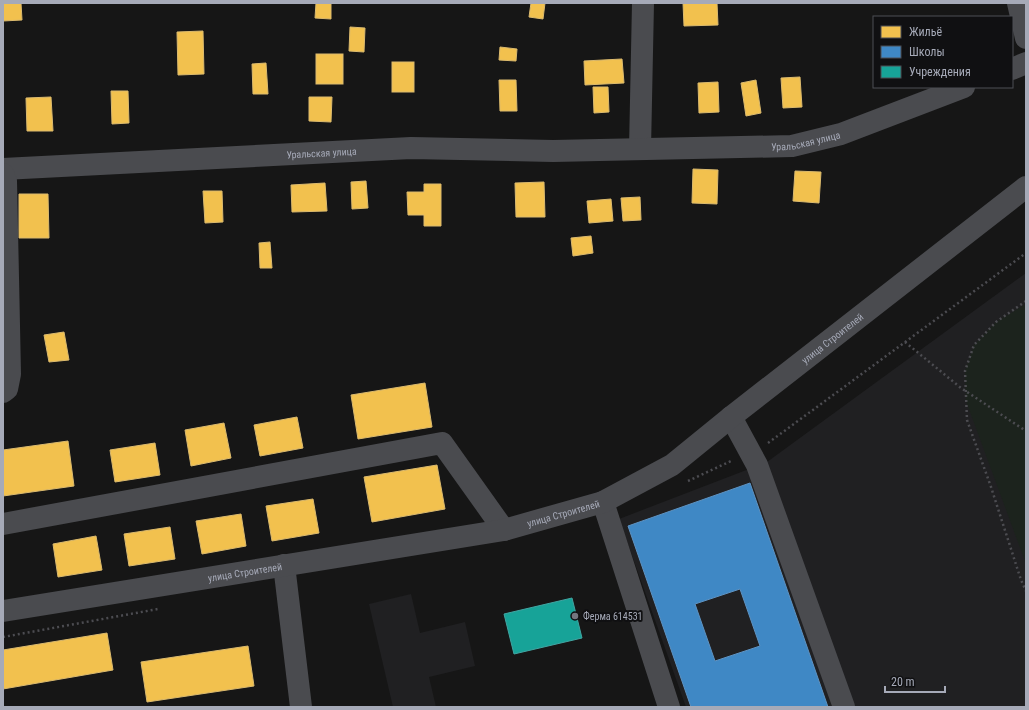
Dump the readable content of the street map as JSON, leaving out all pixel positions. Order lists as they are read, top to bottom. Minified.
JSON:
{"streets":{"street":["Уральская улица","улица Строителей"]},"places":["Ферма 614531"],"legend":["Жильё","Школы","Учреждения"],"scale_bar":"20 m"}
